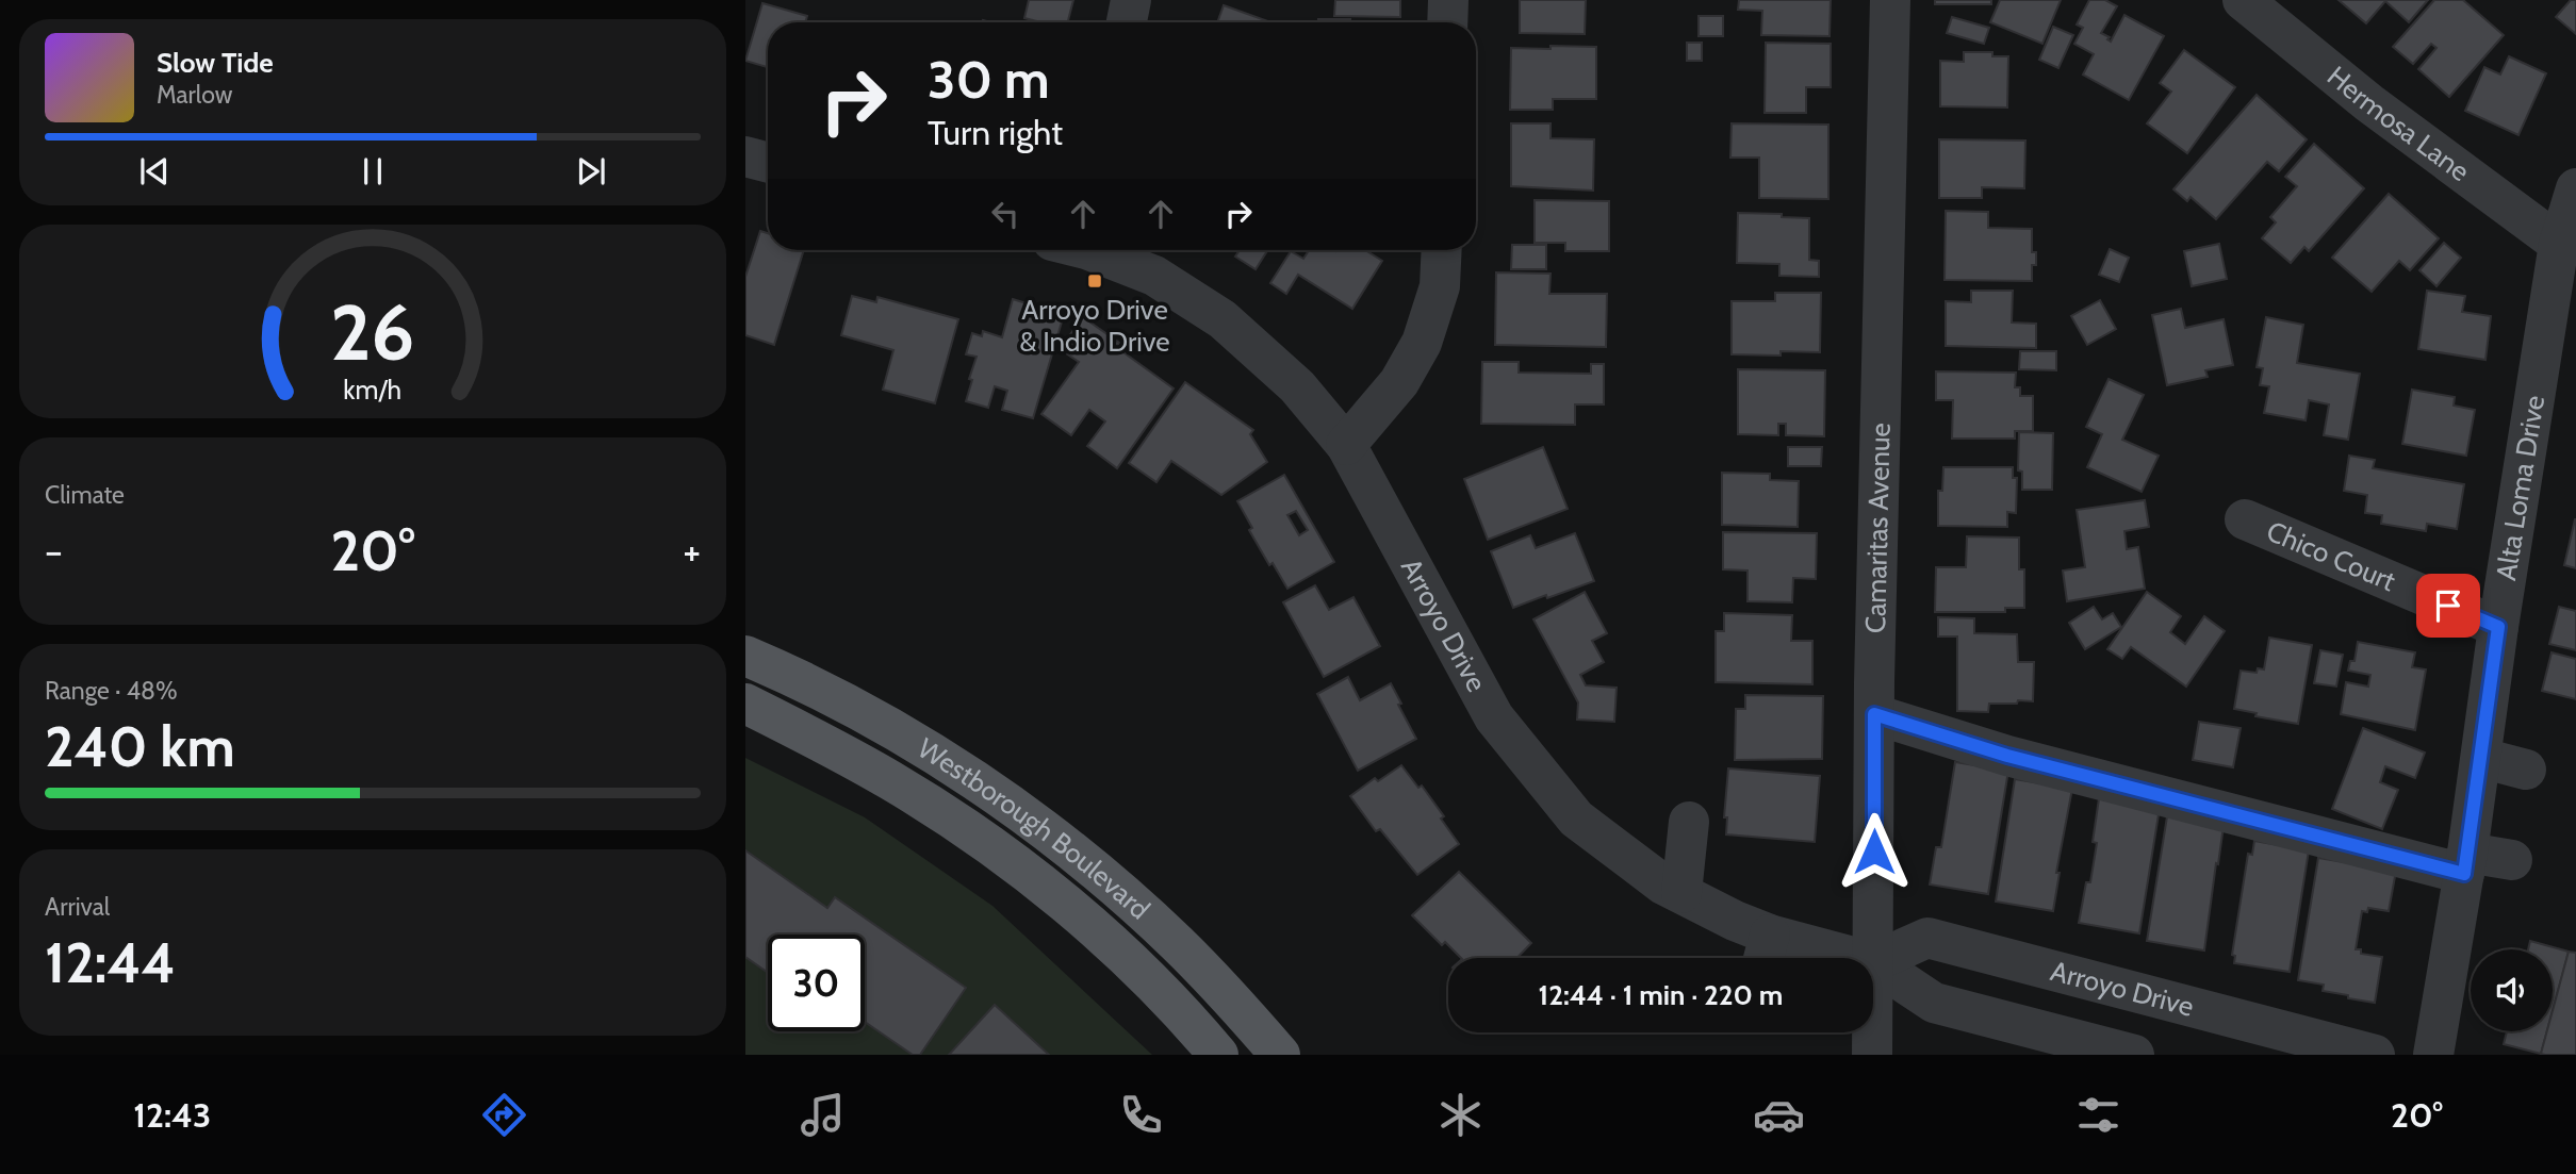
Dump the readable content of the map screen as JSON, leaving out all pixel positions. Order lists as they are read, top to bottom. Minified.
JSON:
{"streets":{"main road":["Westborough Boulevard"],"street":["Hermosa Lane","Alta Loma Drive","Camaritas Avenue","Chico Court","Arroyo Drive"]},"crossings":[["Hermosa Lane","Alta Loma Drive"],["Alta Loma Drive","Chico Court"],["Camaritas Avenue","Arroyo Drive"]],"places":{"transit":["Arroyo Drive & Indio Drive"]},"page":{"turn":["30 m","Turn right"],"song":["Slow Tide","Marlow"],"tile":["Climate",["Range · 48%","240 km"],["Arrival","12:44"]],"heat":["−","20°","+"],"limit":"30","trip":"12:44 · 1 min · 220 m","tabs":["12:43","20°"],"gauge":["26","km/h"]}}
